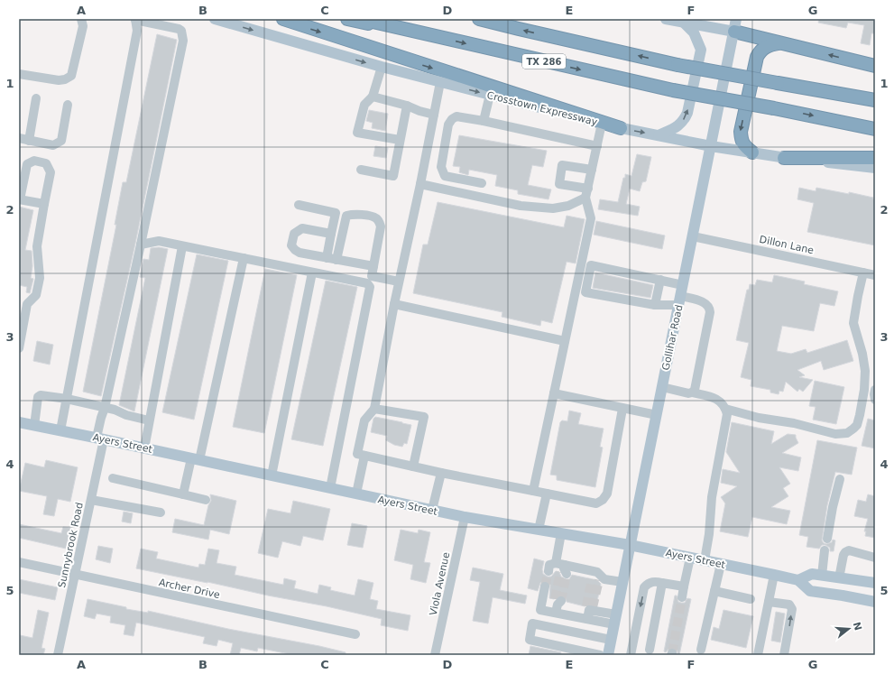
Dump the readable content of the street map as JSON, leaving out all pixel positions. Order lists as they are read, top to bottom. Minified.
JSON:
{"streets":{"highway":["TX 286"],"main road":["Crosstown Expressway","Gollihar Road","Ayers Street"],"street":["Dillon Lane","Sunnybrook Road","Viola Avenue","Archer Drive"]},"crossings":[["Crosstown Expressway","Gollihar Road"],["Dillon Lane","Gollihar Road"],["Gollihar Road","Ayers Street"],["Ayers Street","Sunnybrook Road"],["Ayers Street","Viola Avenue"],["Sunnybrook Road","Archer Drive"]],"one_way":["Crosstown Expressway"],"north":"right","grid":{"columns":["A","B","C","D","E","F","G"],"rows":["1","2","3","4","5"]}}
